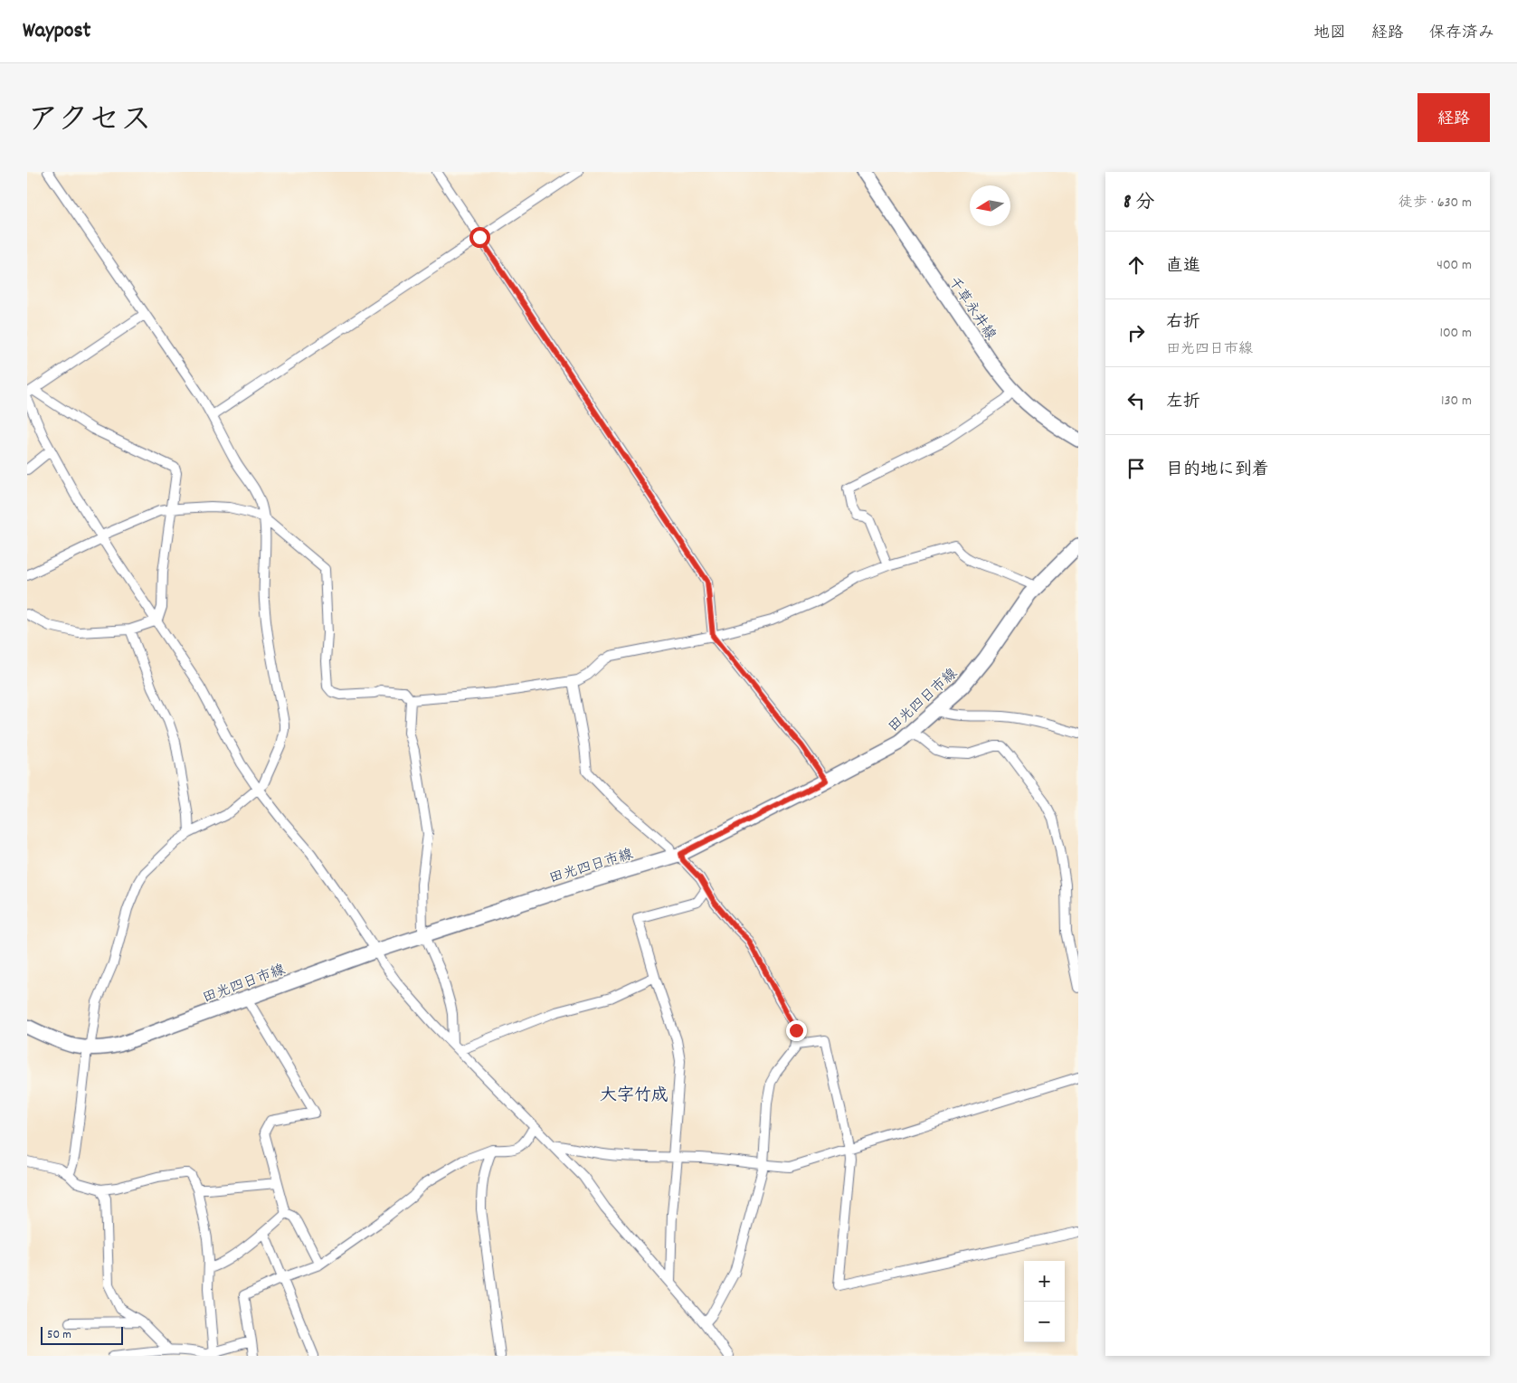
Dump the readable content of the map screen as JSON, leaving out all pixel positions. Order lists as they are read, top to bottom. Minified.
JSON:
{"streets":{"main road":["千草永井線","田光四日市線"]},"districts":["大字竹成"],"scale_bar":"50 m","north":"left","page":{"header":"Waypost","nav":["地図","経路","保存済み"],"title":"アクセス","buttons":"経路","heading":["8 分","徒歩 · 630 m"],"list":[["直進","400 m"],["右折","田光四日市線","100 m"],["左折","130 m"],"目的地に到着"],"map_buttons":["+","−"],"scale":"50 m"}}
